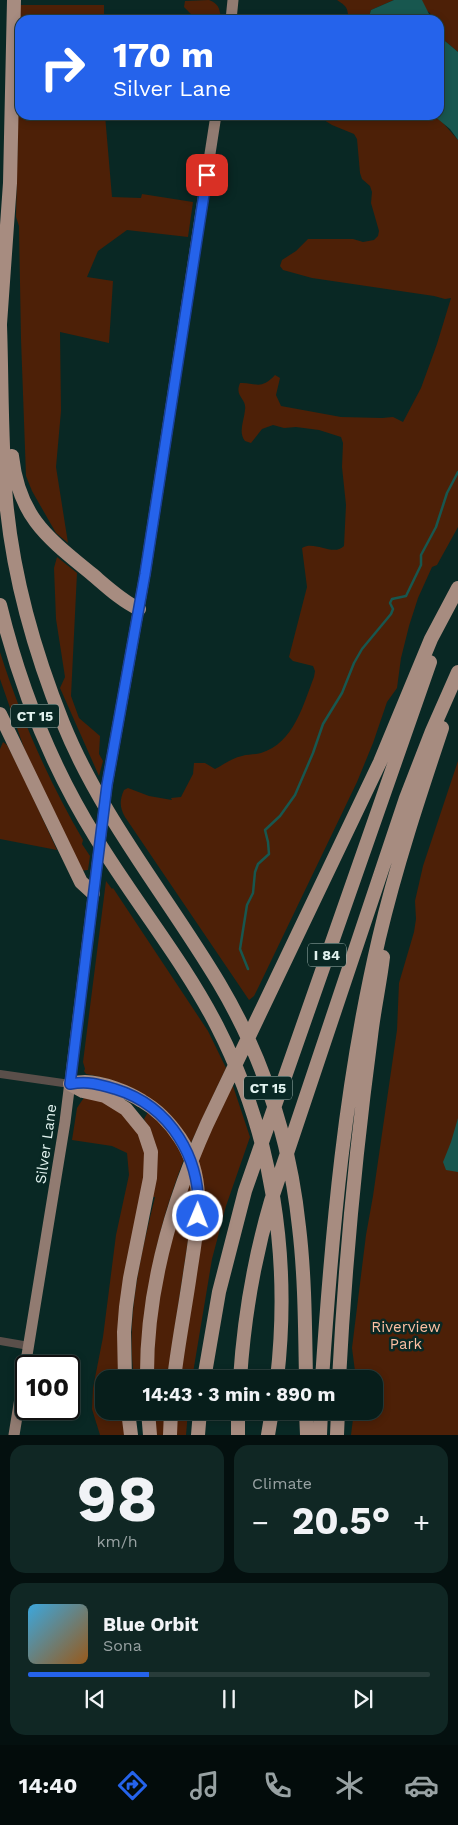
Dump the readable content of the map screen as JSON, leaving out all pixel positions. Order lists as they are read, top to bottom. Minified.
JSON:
{"streets":{"highway":["CT 15","I 84"],"main road":["Silver Lane"]},"parks":["Riverview Park"],"page":{"turn":["170 m","Silver Lane"],"limit":"100","trip":"14:43 · 3 min · 890 m","tile":[["98","km/h"],"Climate"],"heat":["−","20.5°","+"],"song":["Blue Orbit","Sona"],"tabs":"14:40"}}
